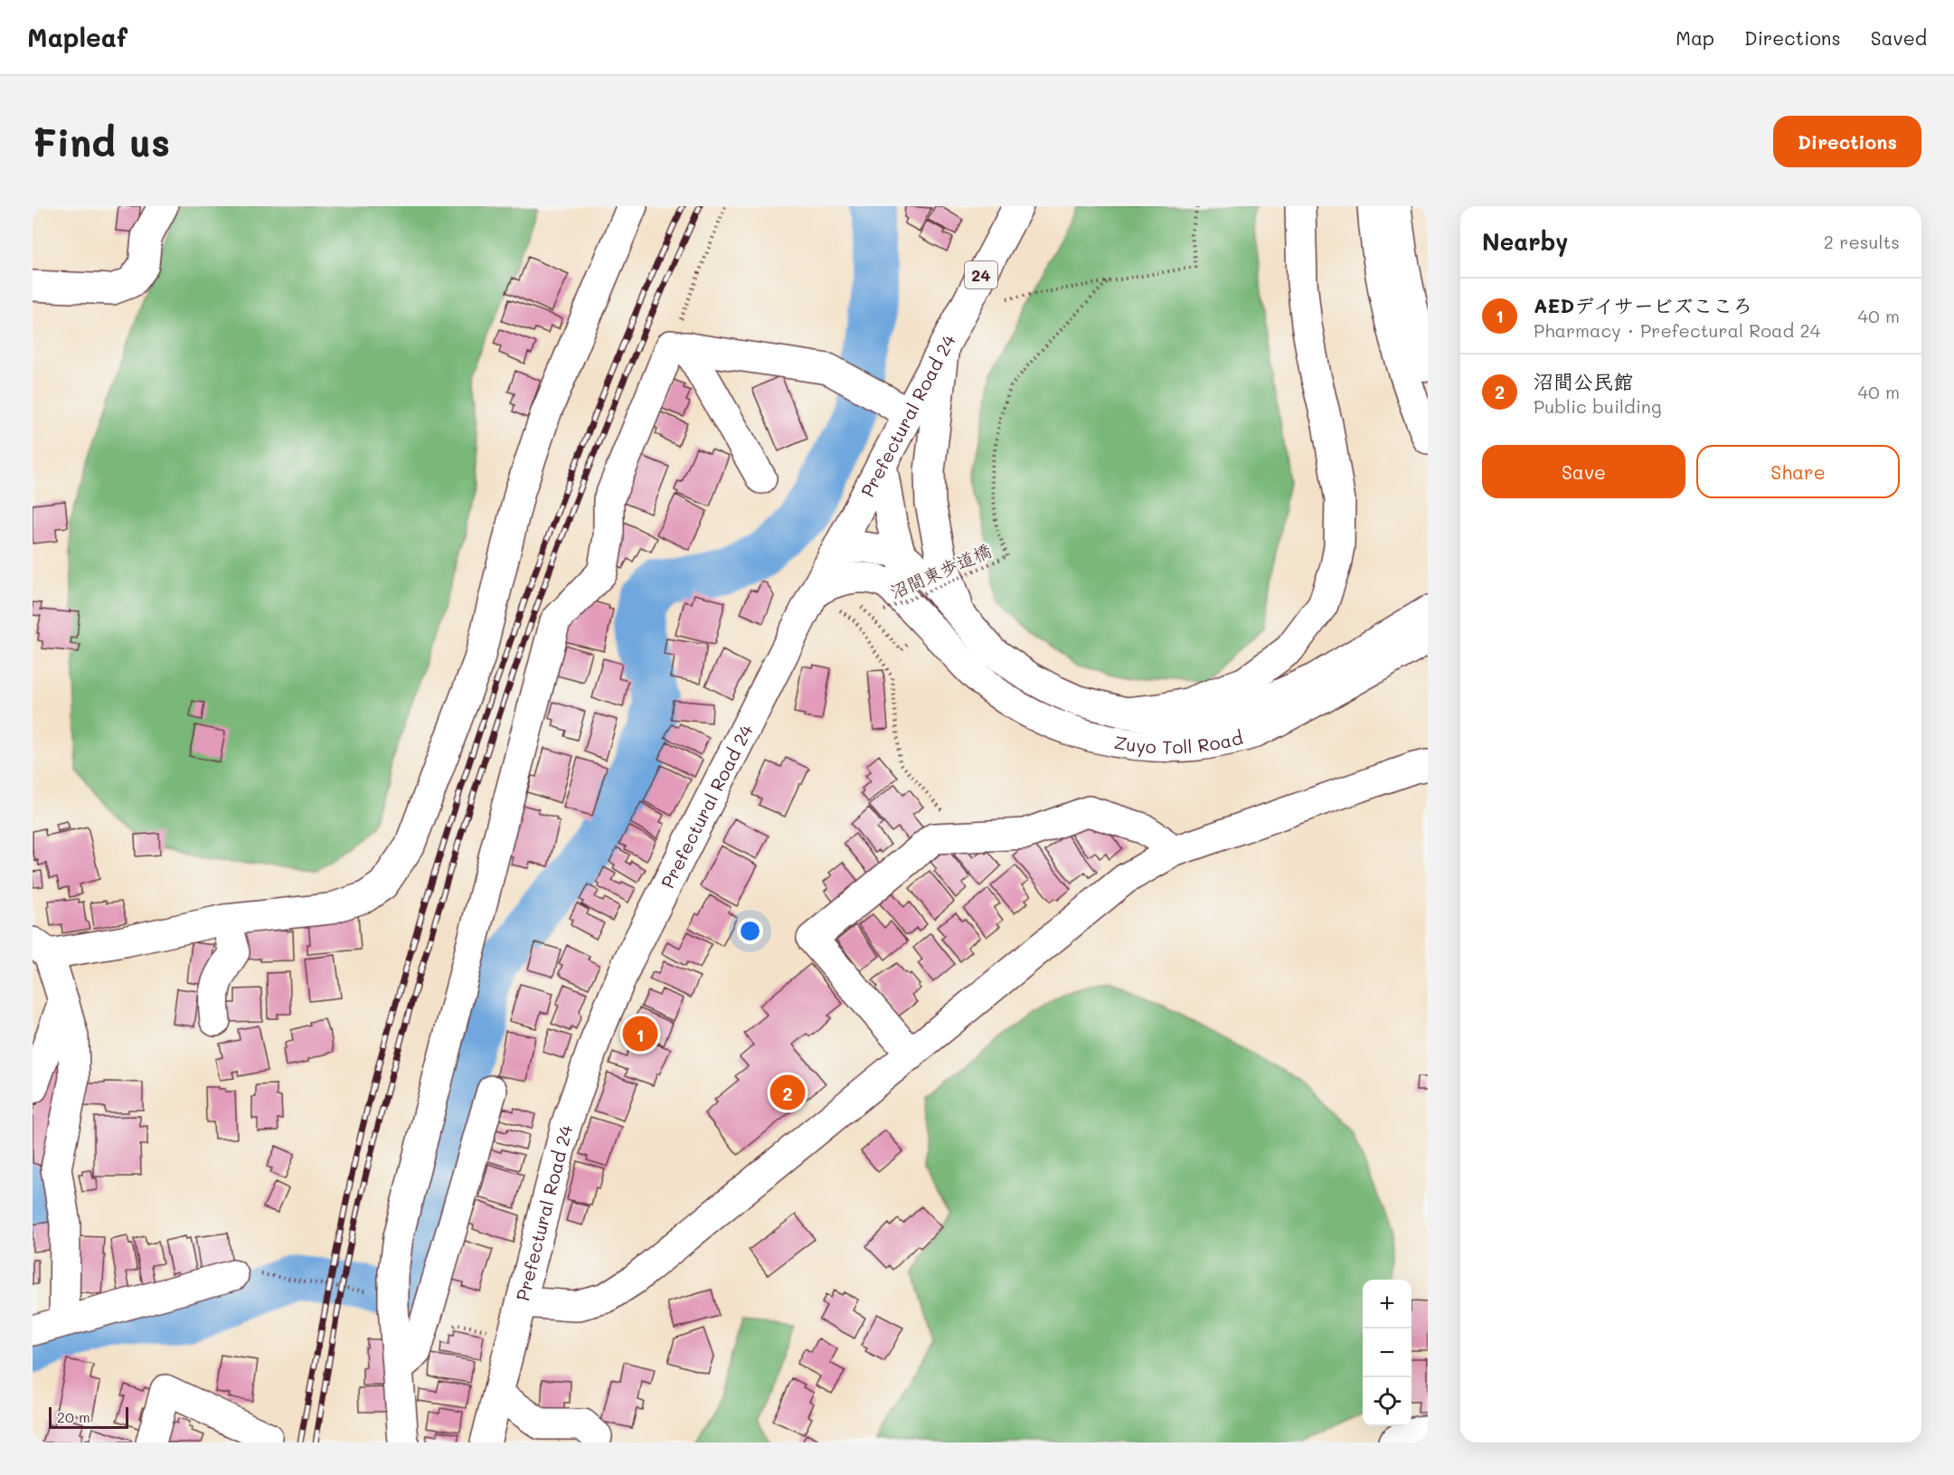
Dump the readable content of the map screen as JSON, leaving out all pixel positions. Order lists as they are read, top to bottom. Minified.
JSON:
{"streets":{"main road":["24","Prefectural Road 24","Zuyo Toll Road"],"path":["沼間東歩道橋"]},"scale_bar":"20 m","page":{"header":"Mapleaf","nav":["Map","Directions","Saved"],"buttons":["Directions",["Save","Share"]],"title":"Find us","heading":["Nearby","2 results"],"list":[{"mark":"1","name":"AEDデイサービズこころ","note":"Pharmacy · Prefectural Road 24","value":"40 m"},{"mark":"2","name":"沼間公民館","note":"Public building","value":"40 m"}],"pins":["1","2"],"map_buttons":["+","−"],"scale":"20 m"}}
